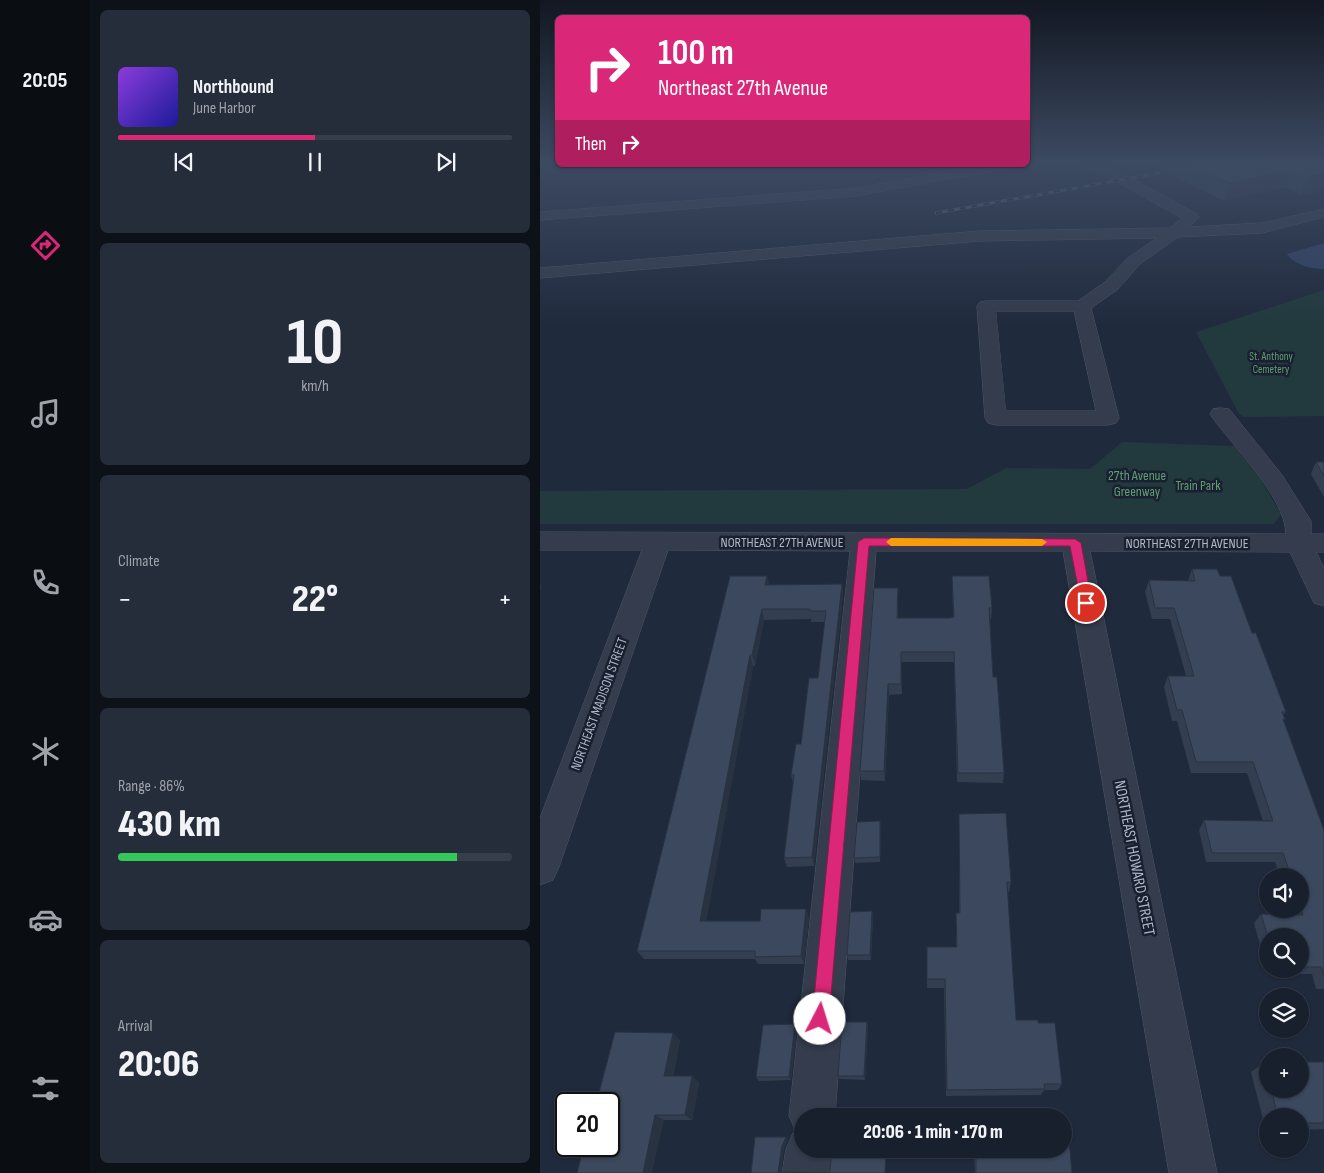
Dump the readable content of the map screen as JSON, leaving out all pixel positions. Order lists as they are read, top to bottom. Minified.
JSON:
{"streets":{"street":["NORTHEAST 27TH AVENUE","NORTHEAST MADISON STREET","NORTHEAST HOWARD STREET"]},"crossings":[["NORTHEAST 27TH AVENUE","NORTHEAST MADISON STREET"],["NORTHEAST 27TH AVENUE","NORTHEAST HOWARD STREET"]],"parks":["St. Anthony Cemetery","27th Avenue Greenway","Train Park"],"page":{"tabs":"20:05","turn":["100 m","Northeast 27th Avenue"],"song":["Northbound","June Harbor"],"then":"Then","tile":[["10","km/h"],"Climate",["Range · 86%","430 km"],["Arrival","20:06"]],"heat":["−","22°","+"],"map_buttons":["+","−"],"limit":"20","trip":"20:06 · 1 min · 170 m"}}
